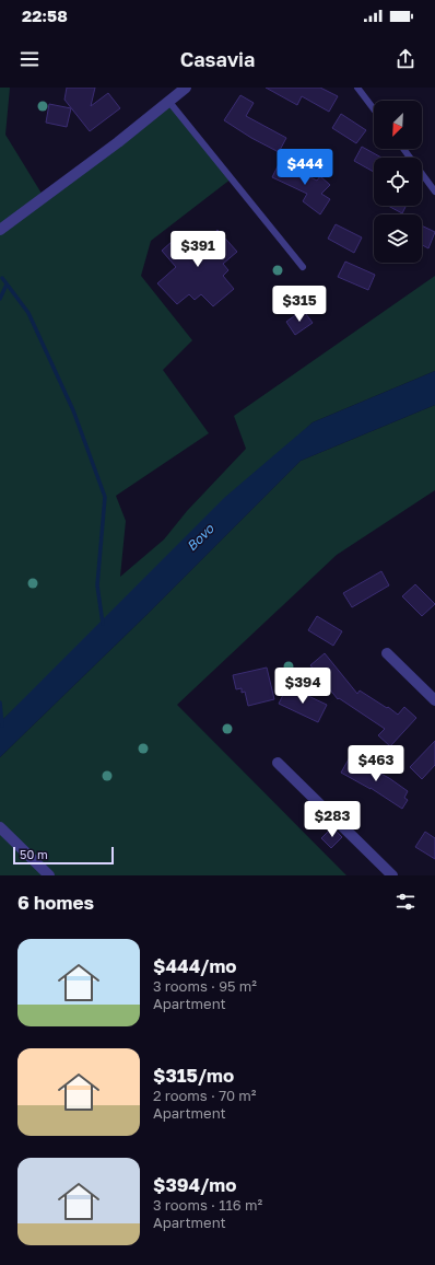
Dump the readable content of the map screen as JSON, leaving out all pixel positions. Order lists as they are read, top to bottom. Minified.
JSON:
{"water":["Bovo"],"scale_bar":"50 m","north":"bottom left","page":{"status":"22:58","header":"Casavia","price":["$444","$391","$315","$394","$463","$283"],"scale":"50 m","heading":"6 homes","list":[{"name":"$444/mo","note":"3 rooms · 95 m² · Apartment"},{"name":"$315/mo","note":"2 rooms · 70 m² · Apartment"},{"name":"$394/mo","note":"3 rooms · 116 m² · Apartment"}]}}
